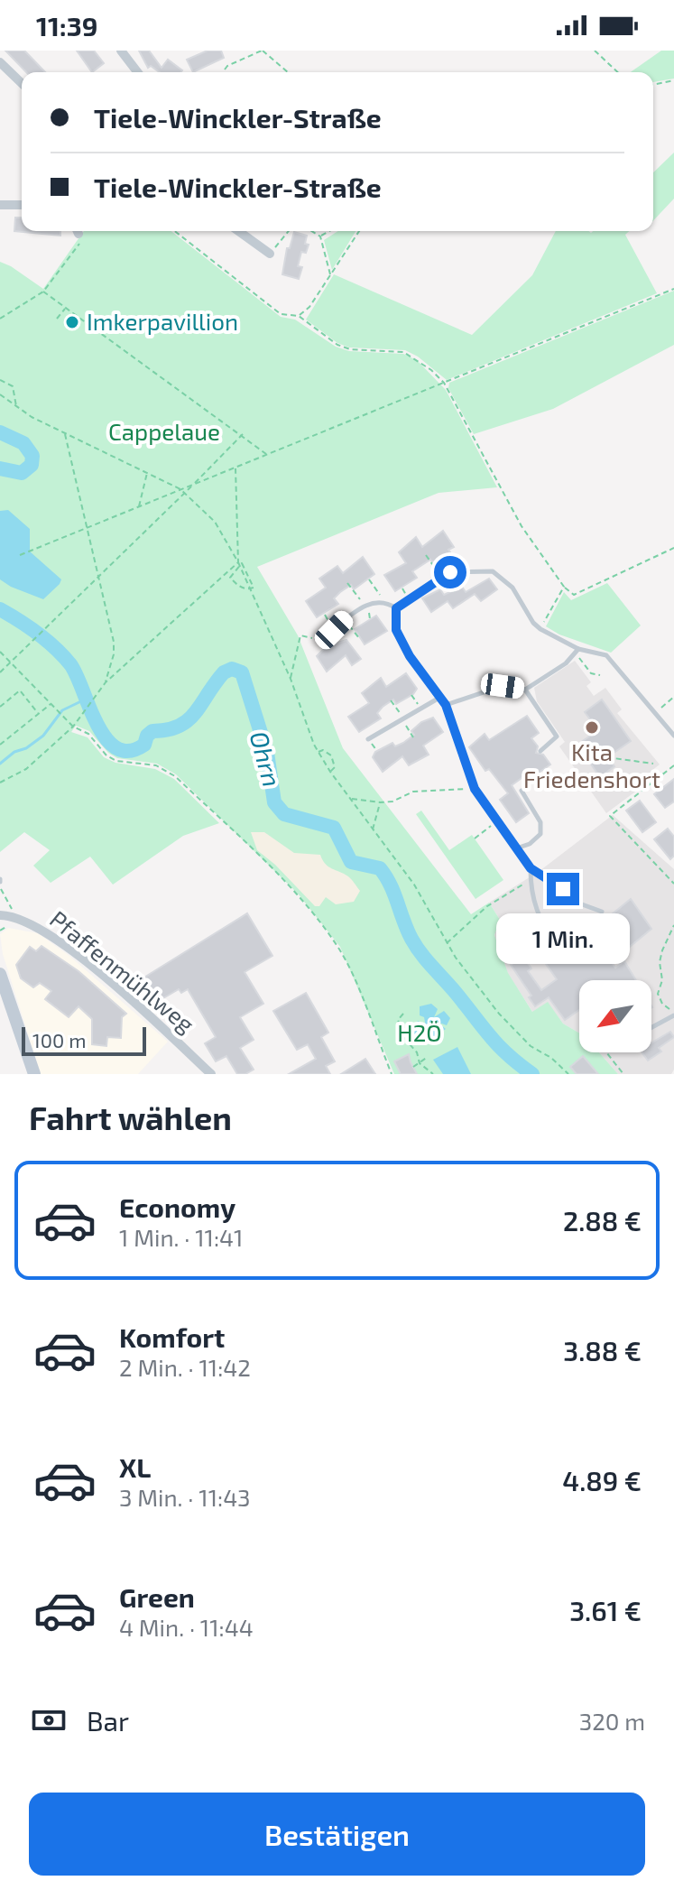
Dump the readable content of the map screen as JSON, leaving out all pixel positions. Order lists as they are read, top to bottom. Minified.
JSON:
{"streets":{"street":["Pfaffenmühlweg"]},"water":["Ohrn"],"parks":["Cappelaue","H2Ö"],"places":["Imkerpavillion","Kita Friedenshort"],"scale_bar":"100 m","north":"bottom left","page":{"status":"11:39","banner":["Tiele-Winckler-Straße","Tiele-Winckler-Straße"],"bubble":"1 Min.","scale":"100 m","heading":"Fahrt wählen","list":[{"name":"Economy","note":"1 Min. · 11:41","value":"2.88 €"},{"name":"Komfort","note":"2 Min. · 11:42","value":"3.88 €"},{"name":"XL","note":"3 Min. · 11:43","value":"4.89 €"},{"name":"Green","note":"4 Min. · 11:44","value":"3.61 €"}],"pay":["Bar","320 m"],"buttons":"Bestätigen"}}
